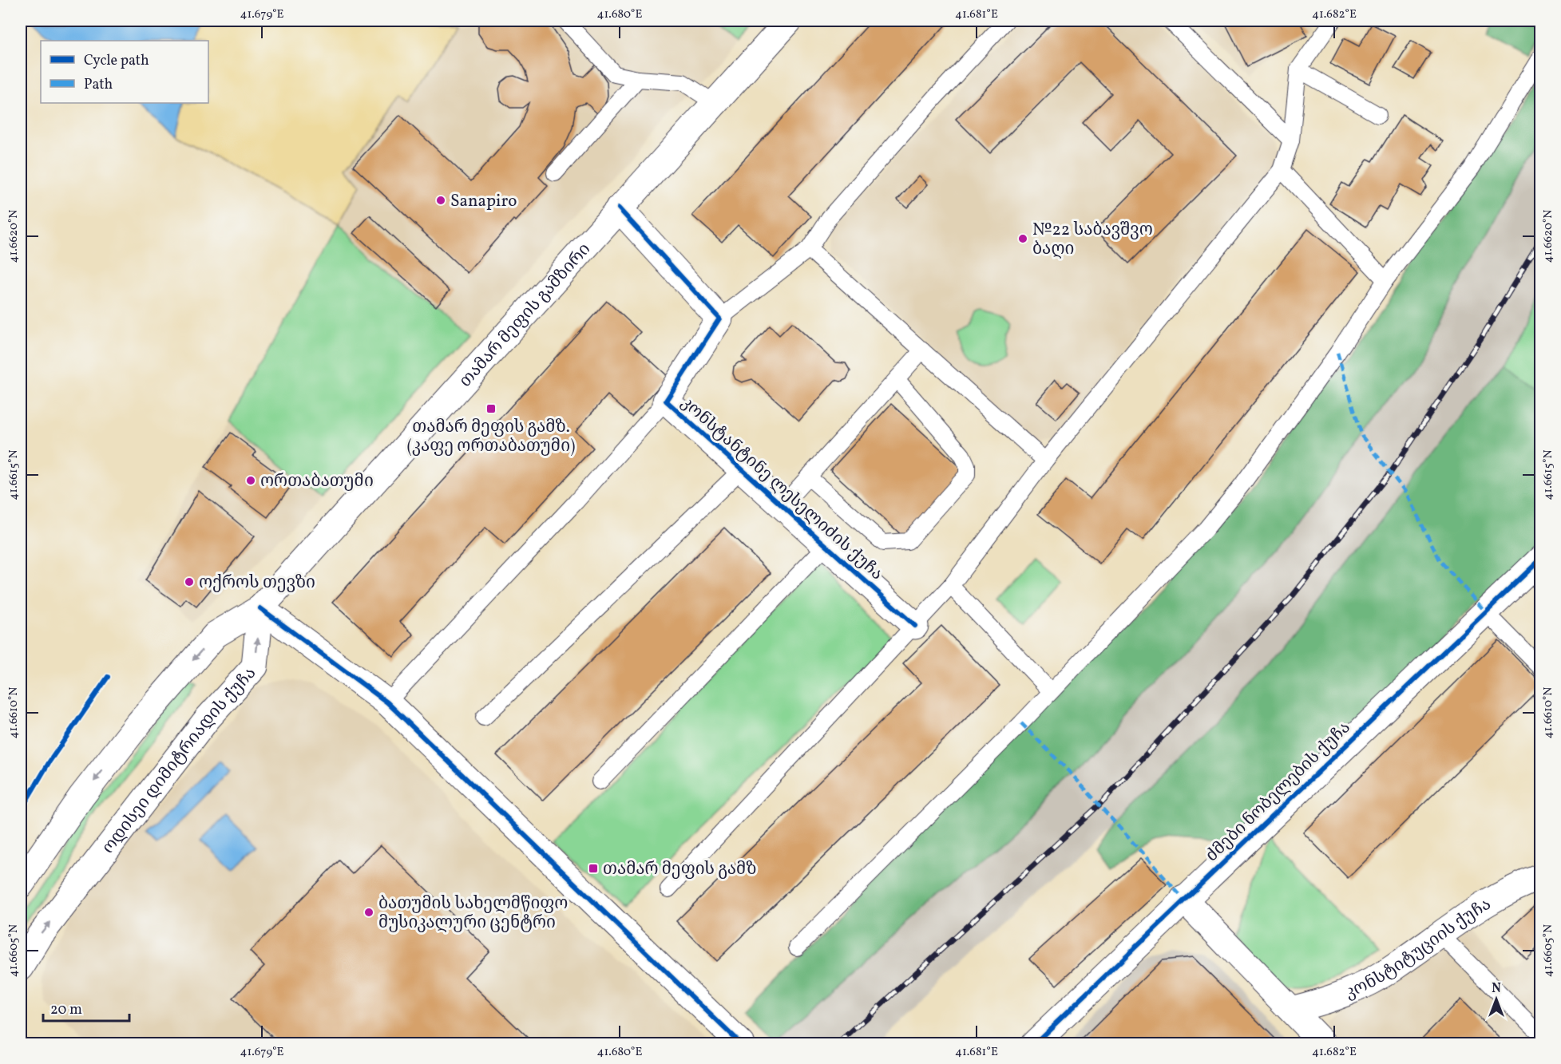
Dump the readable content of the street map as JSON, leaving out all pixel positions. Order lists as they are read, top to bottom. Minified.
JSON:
{"streets":{"street":["თამარ მეფის გამზირი","კონსტანტინე ლესელიძის ქუჩა","ოდისეი დიმიტრიადის ქუჩა","ძმები ნობელების ქუჩა","კონსტიტუციის ქუჩა"]},"crossings":[["თამარ მეფის გამზირი","ოდისეი დიმიტრიადის ქუჩა"]],"places":{"other":["Sanapiro","№22 საბავშვო ბაღი","ორთაბათუმი","ოქროს თევზი","ბათუმის სახელმწიფო მუსიკალური ცენტრი"],"transit":["თამარ მეფის გამზ. (კაფე ორთაბათუმი)","თამარ მეფის გამზ"]},"legend":["Cycle path","Path"],"scale_bar":"20 m","north":"top","coordinates":["41.679°E","41.680°E","41.681°E","41.682°E","41.6620°N","41.6615°N","41.6610°N","41.6605°N"]}
